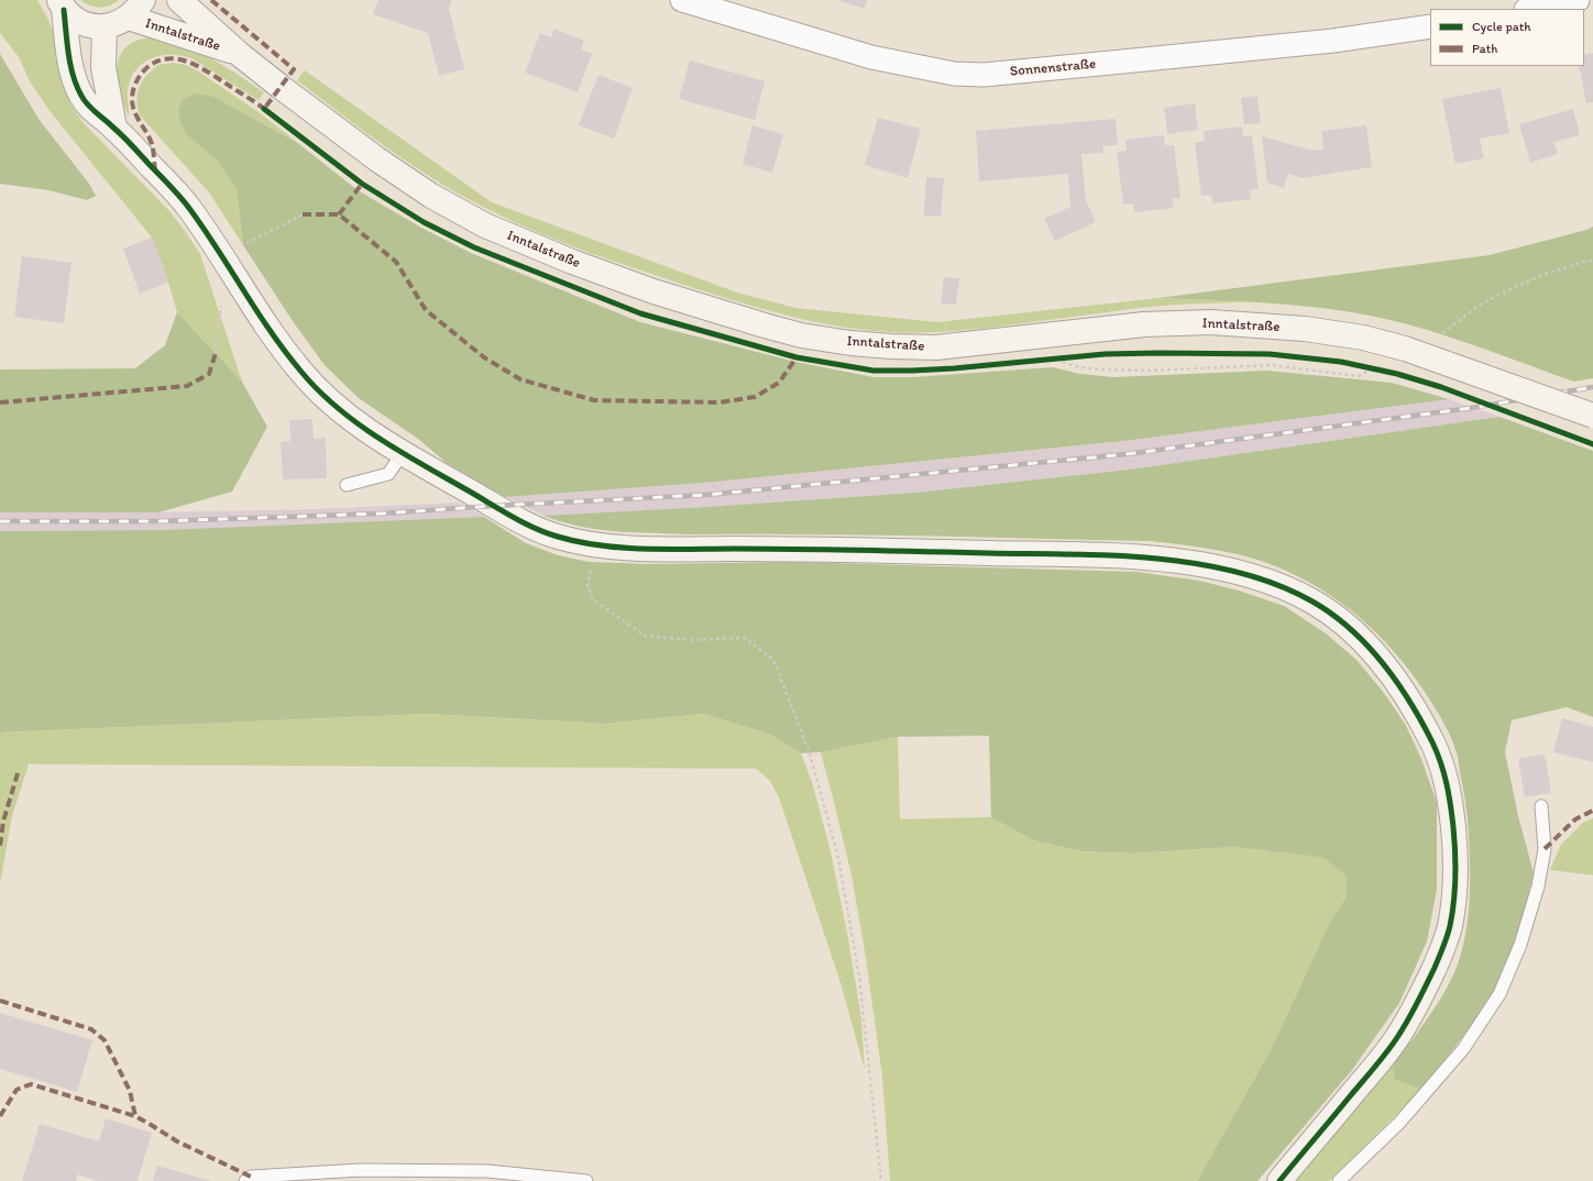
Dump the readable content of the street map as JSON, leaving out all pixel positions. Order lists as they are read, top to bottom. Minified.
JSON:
{"streets":{"street":["Inntalstraße","Sonnenstraße"]},"legend":["Cycle path","Path"]}
